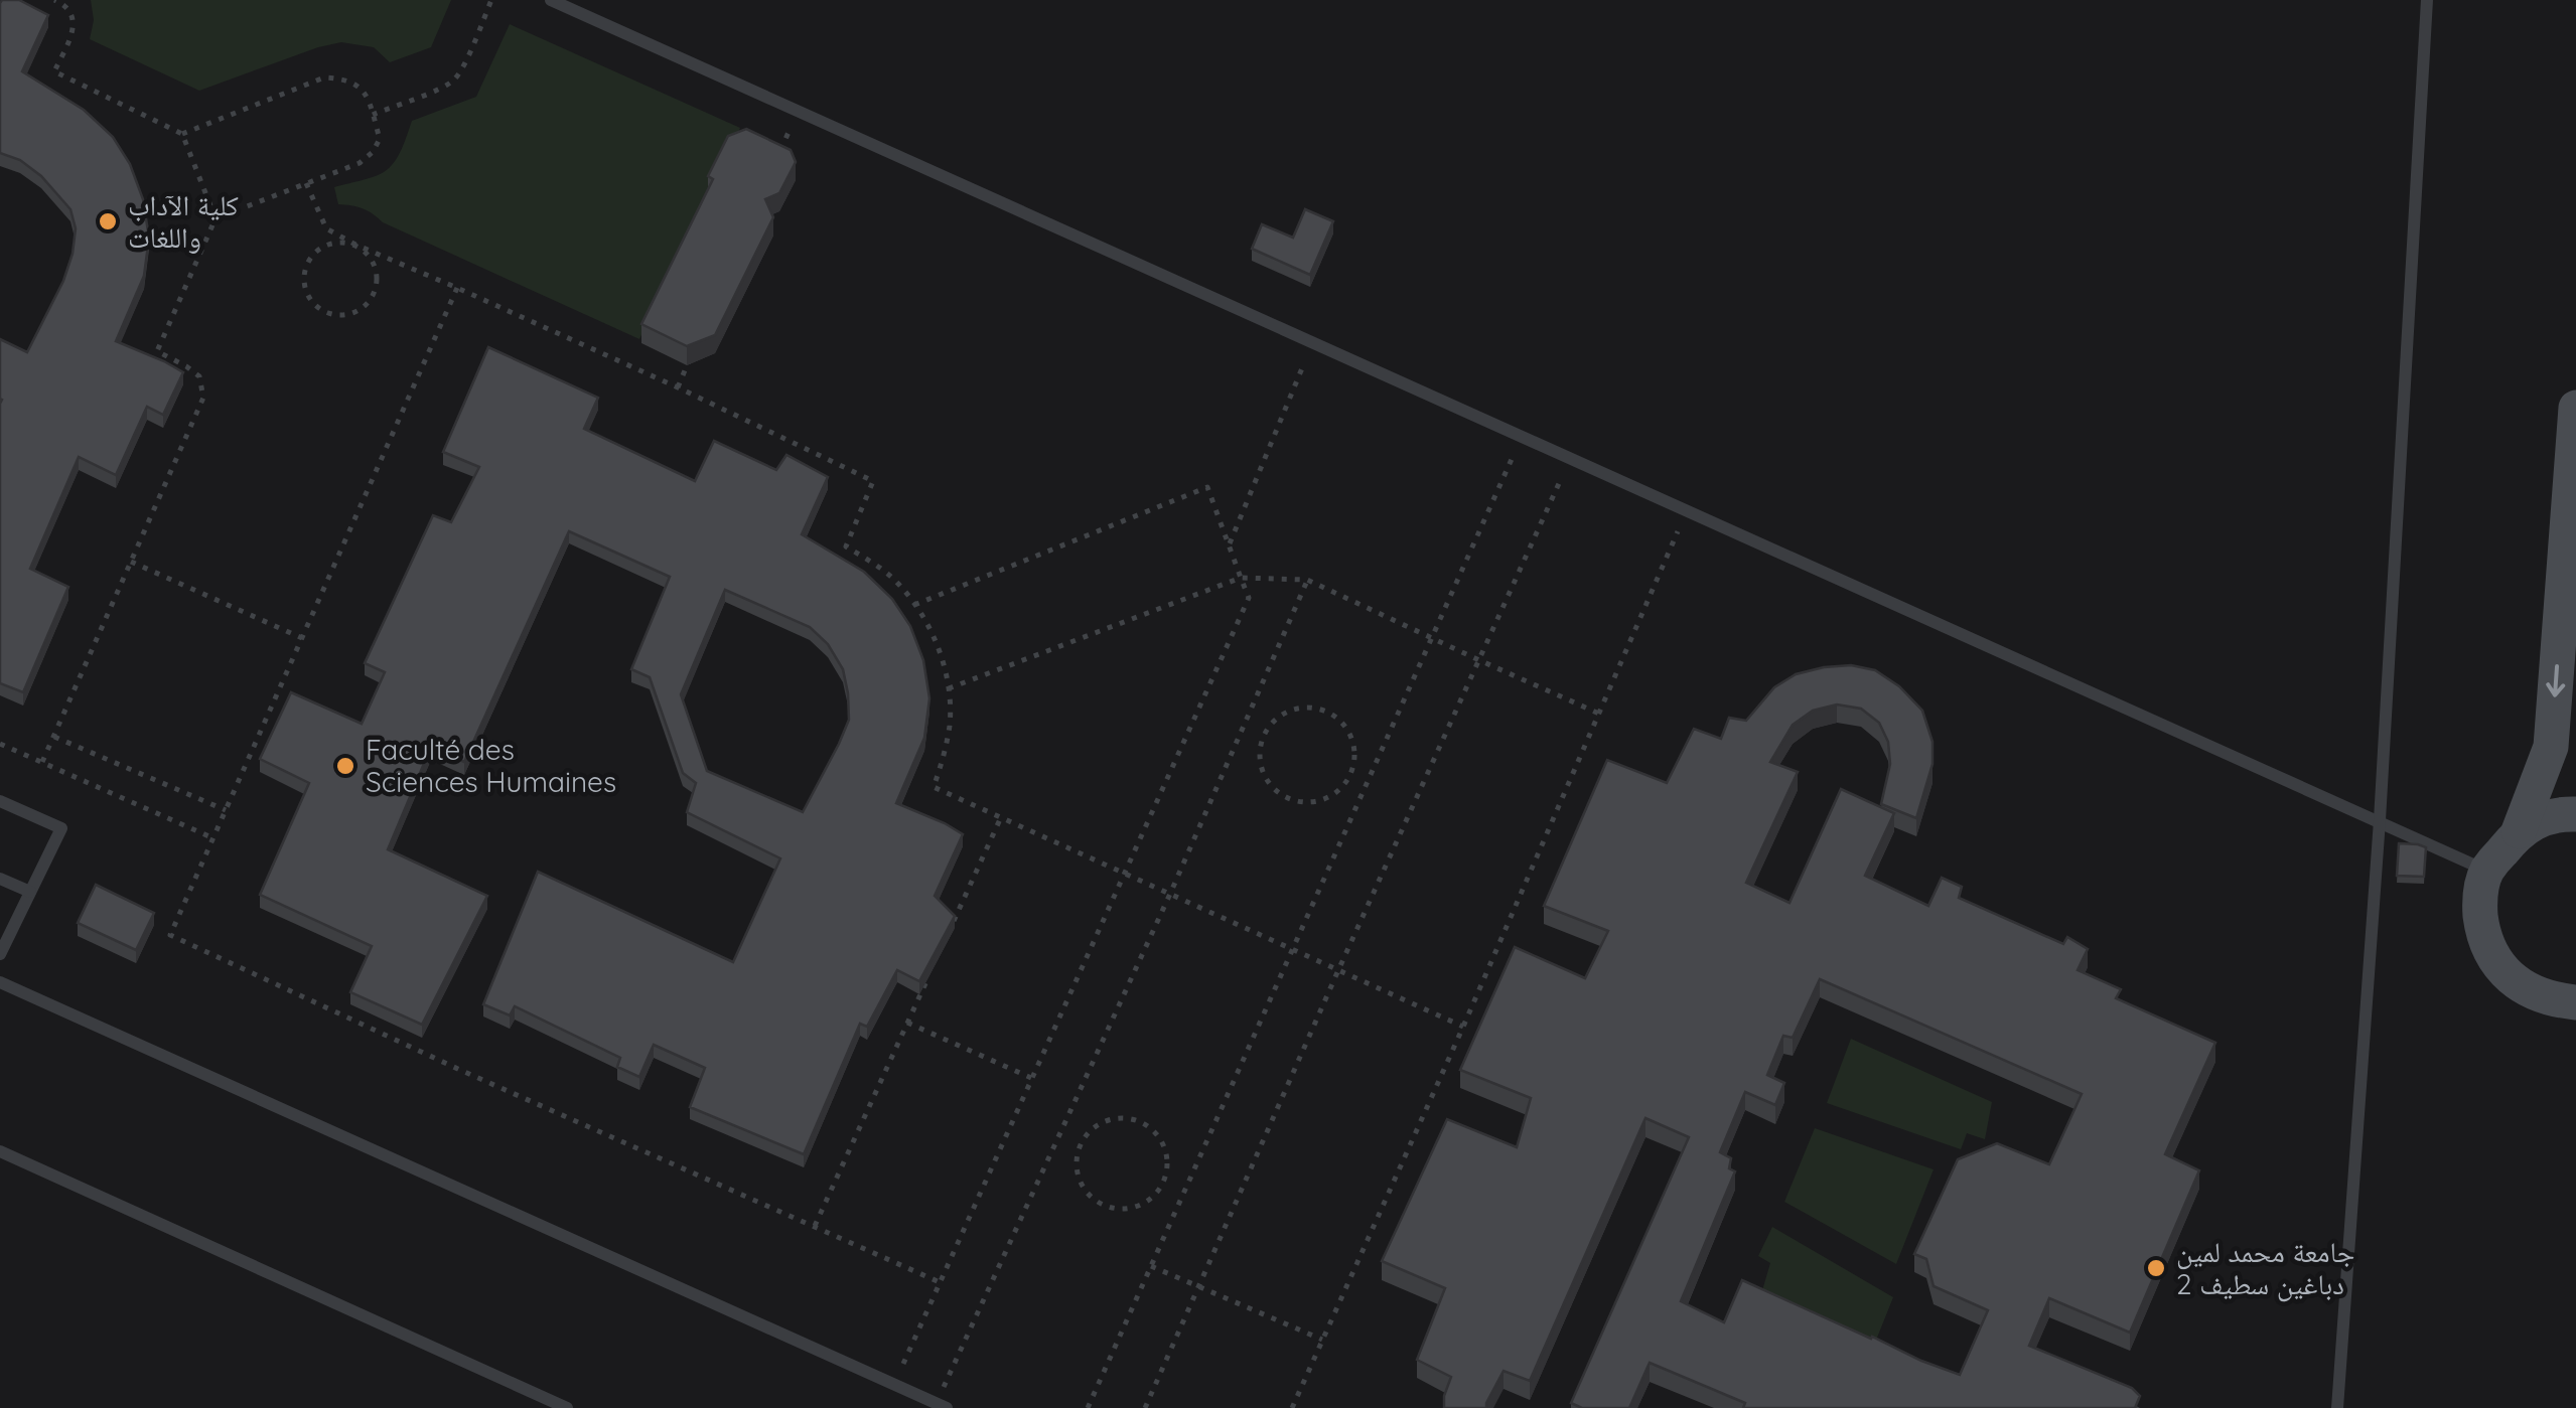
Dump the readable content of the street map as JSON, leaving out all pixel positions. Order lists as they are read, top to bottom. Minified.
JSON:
{"places":["كلية الآداب واللغات","Faculté des Sciences Humaines","جامعة محمد لمين دباغين سطيف 2"]}
